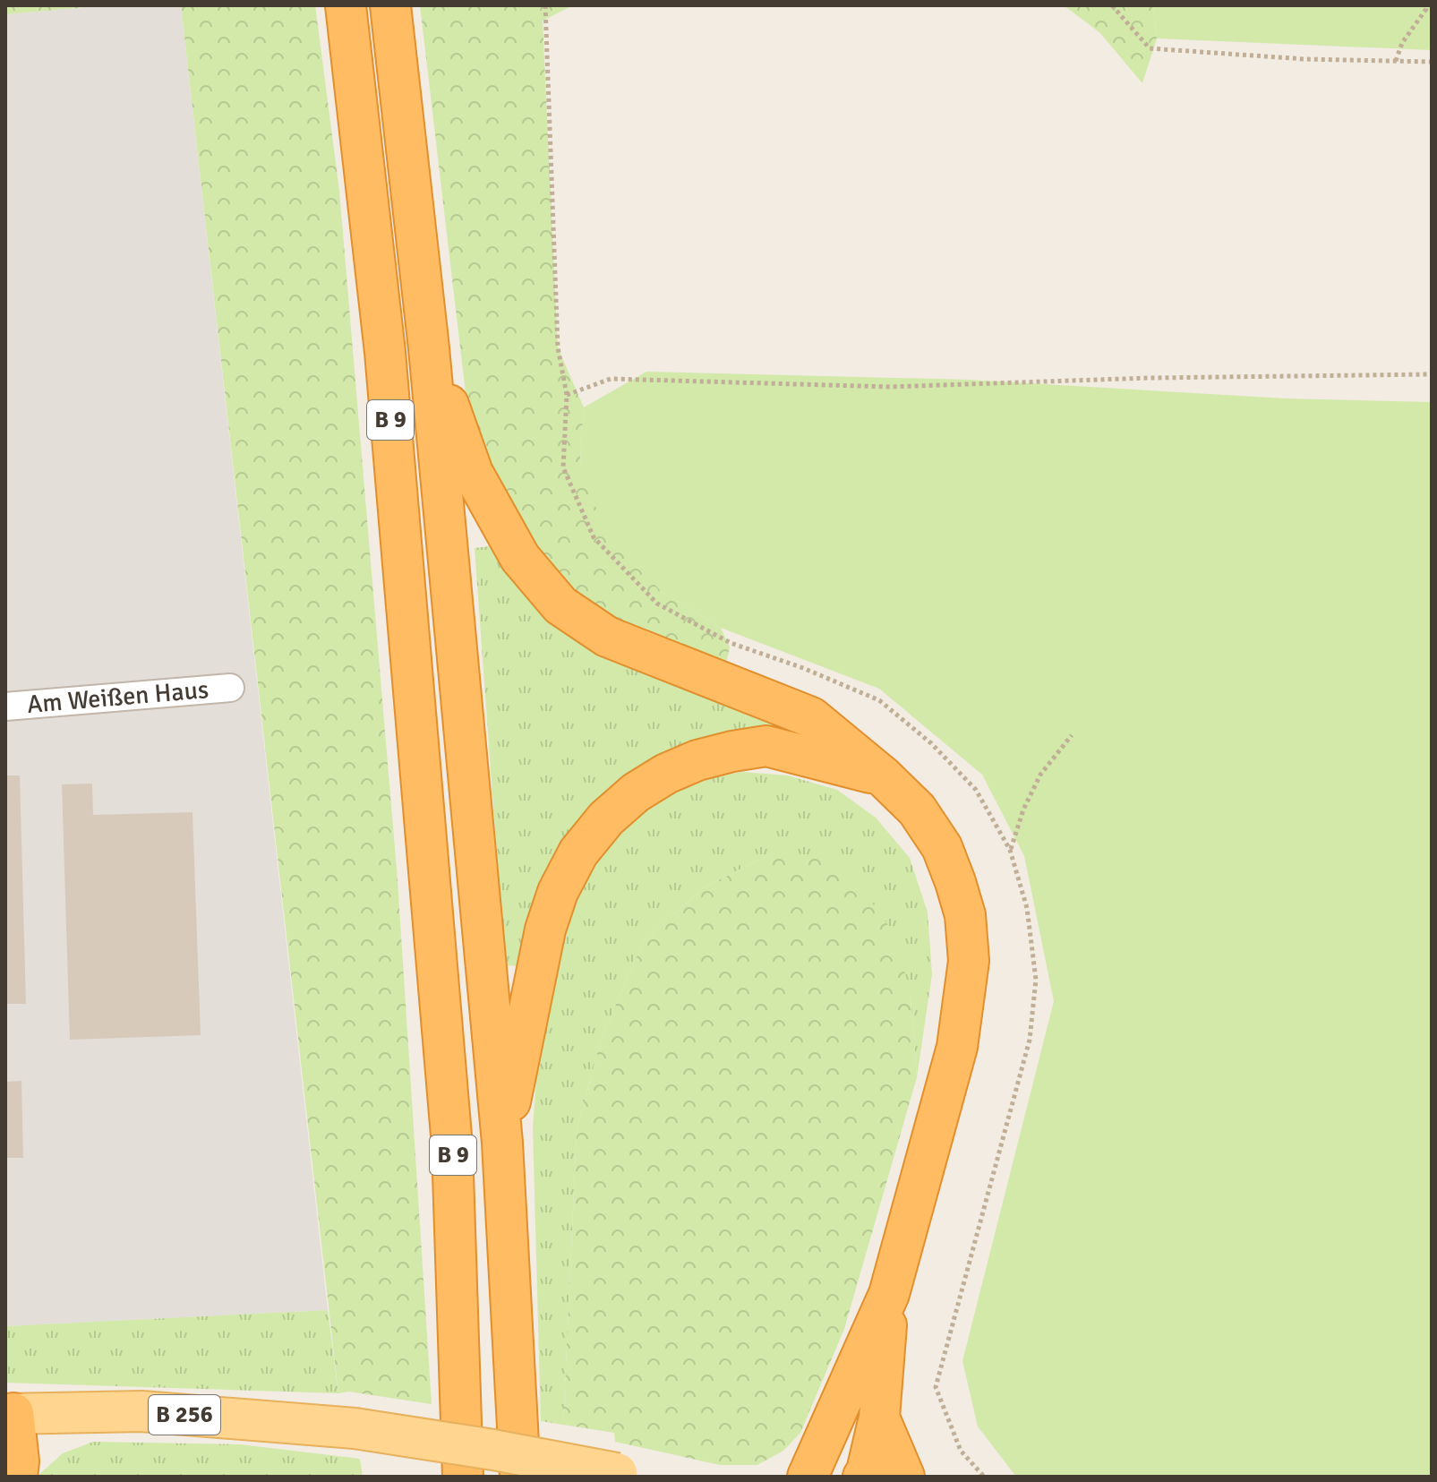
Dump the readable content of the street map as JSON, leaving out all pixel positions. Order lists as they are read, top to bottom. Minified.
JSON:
{"streets":{"highway":["B 9"],"main road":["B 256"],"street":["Am Weißen Haus"]}}
